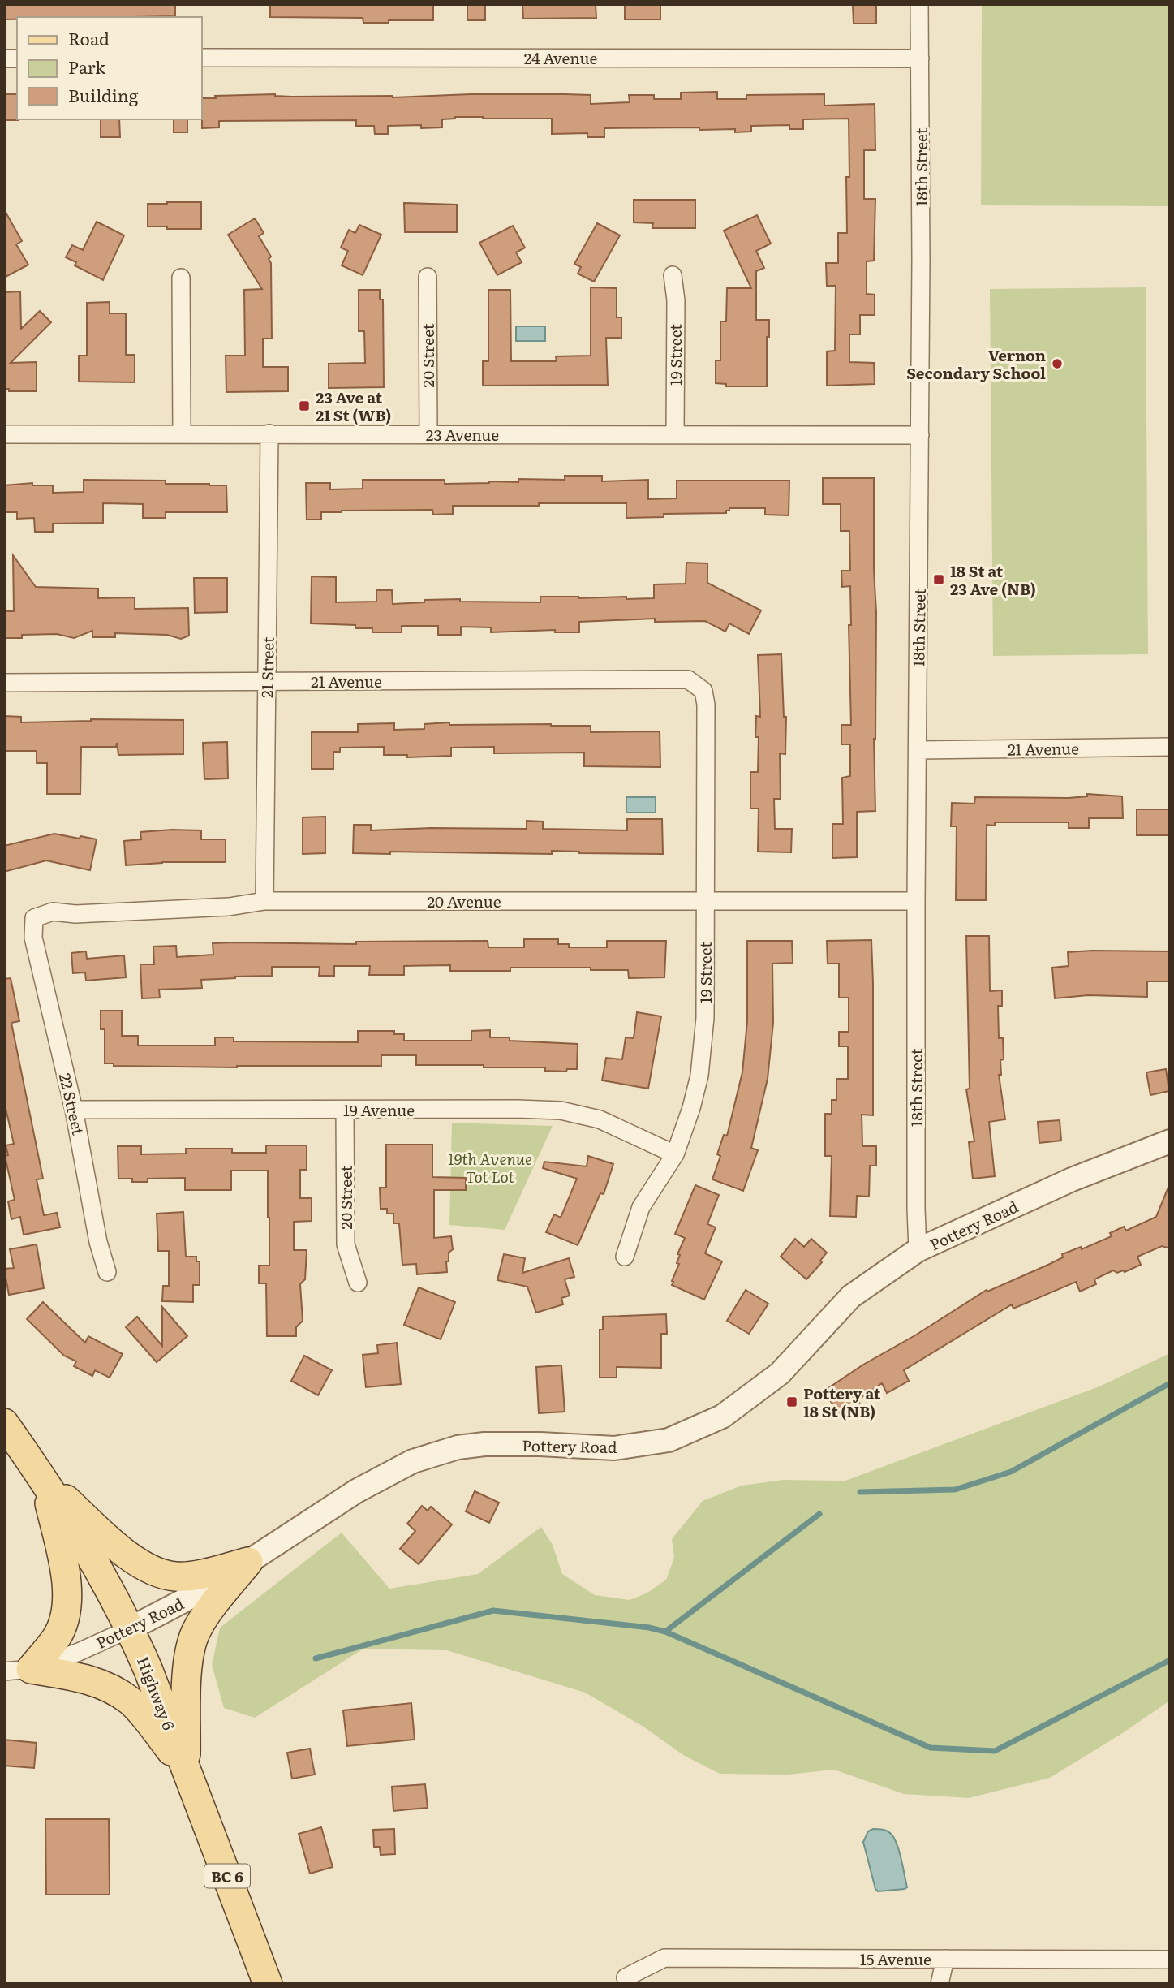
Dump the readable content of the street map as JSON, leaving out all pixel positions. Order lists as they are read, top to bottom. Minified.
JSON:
{"streets":{"main road":["Highway 6","BC 6"],"street":["24 Avenue","18th Street","19 Street","20 Street","23 Avenue","21 Street","21 Avenue","20 Avenue","22 Street","19 Avenue","Pottery Road","15 Avenue"]},"crossings":[["24 Avenue","18th Street"],["18th Street","23 Avenue"],["18th Street","21 Avenue"],["18th Street","20 Avenue"],["18th Street","Pottery Road"],["19 Street","23 Avenue"],["19 Street","21 Avenue"],["19 Street","20 Avenue"],["19 Street","19 Avenue"],["20 Street","23 Avenue"],["20 Street","19 Avenue"],["23 Avenue","21 Street"],["21 Street","21 Avenue"],["21 Street","20 Avenue"],["20 Avenue","22 Street"],["22 Street","19 Avenue"],["Pottery Road","Highway 6"]],"parks":["19th Avenue Tot Lot"],"places":{"other":["Vernon Secondary School"],"transit":["23 Ave at 21 St (WB)","18 St at 23 Ave (NB)","Pottery at 18 St (NB)"]},"legend":["Road","Park","Building"]}
